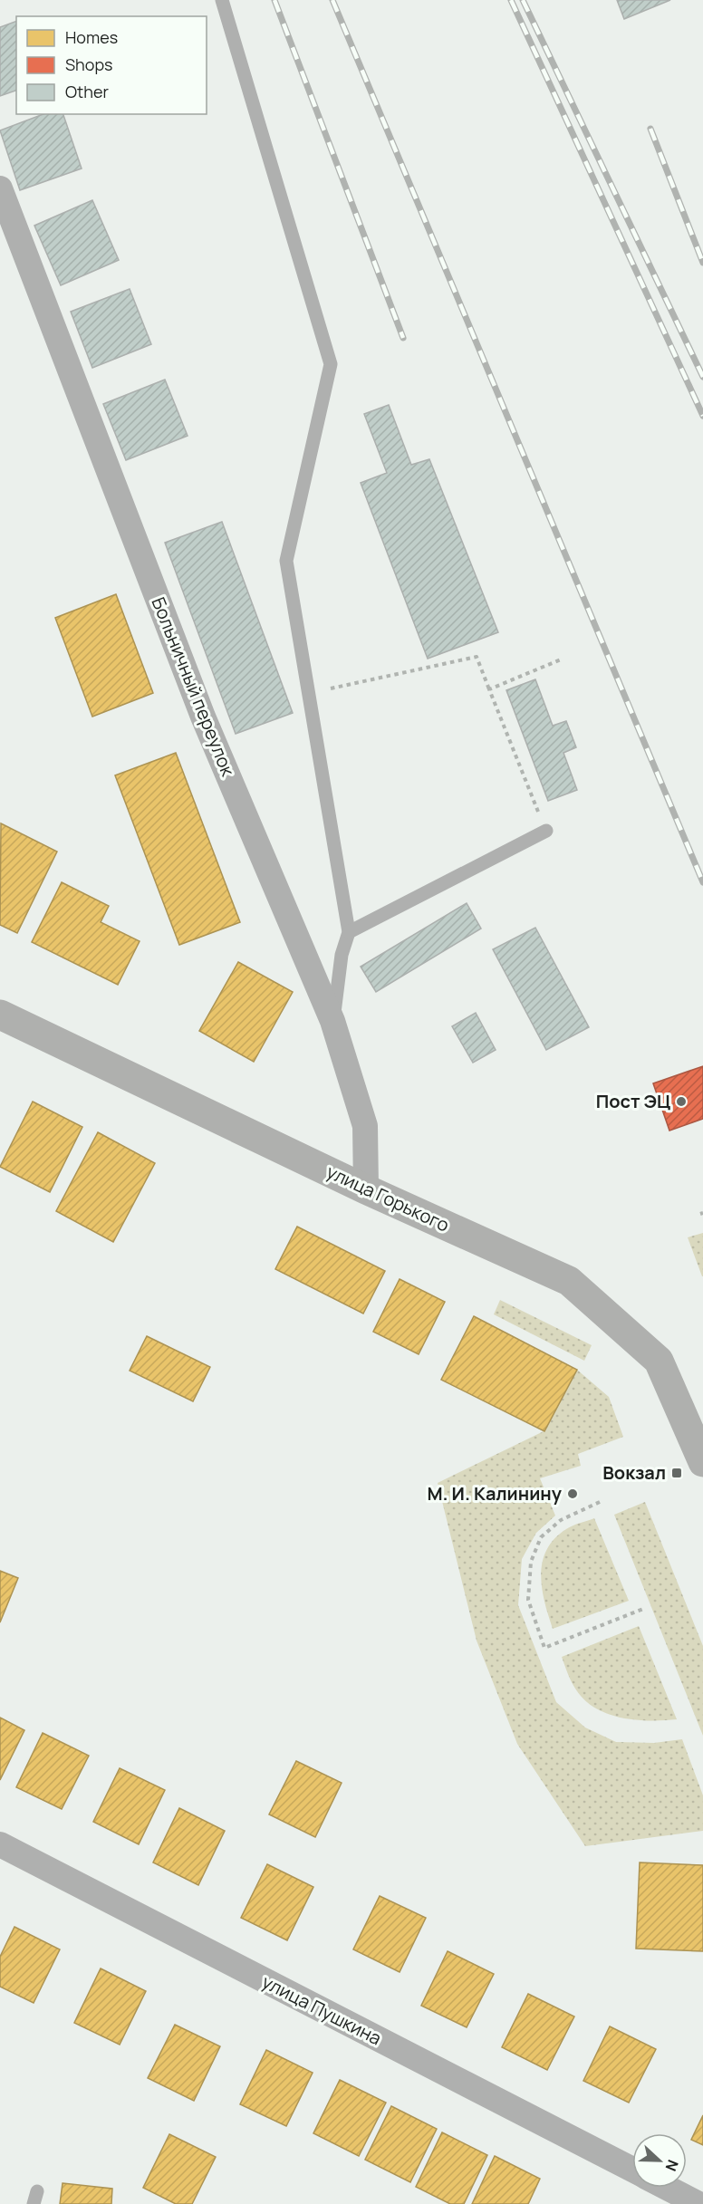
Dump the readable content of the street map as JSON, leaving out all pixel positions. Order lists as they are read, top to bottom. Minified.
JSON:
{"streets":{"street":["Больничный переулок","улица Горького","улица Пушкина"]},"crossings":[["Больничный переулок","улица Горького"]],"places":{"other":["Пост ЭЦ","М. И. Калинину"],"transit":["Вокзал"]},"legend":["Homes","Shops","Other"],"north":"right"}
